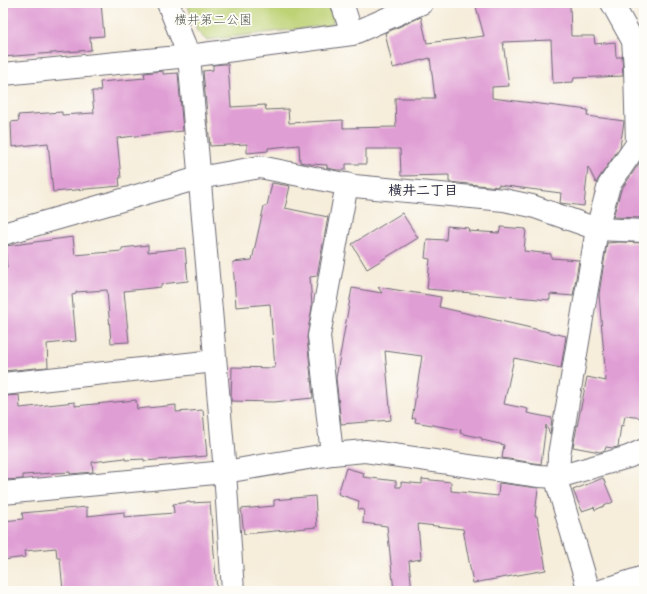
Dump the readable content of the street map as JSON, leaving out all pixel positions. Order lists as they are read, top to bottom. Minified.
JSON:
{"districts":["横井二丁目"],"parks":["横井第二公園"]}
